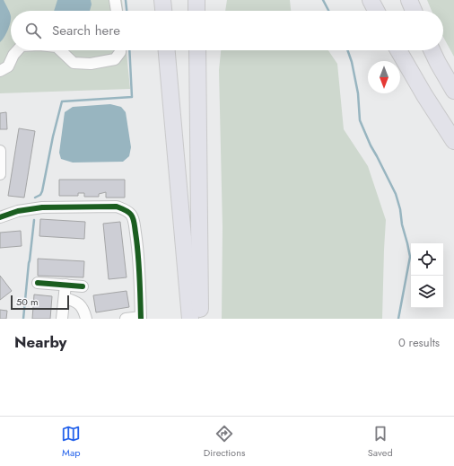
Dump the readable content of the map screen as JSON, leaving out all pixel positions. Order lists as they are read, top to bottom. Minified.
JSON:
{"scale_bar":"50 m","north":"bottom","page":{"search":"Search here","scale":"50 m","heading":["Nearby","0 results"],"nav":["Map","Directions","Saved"]}}
